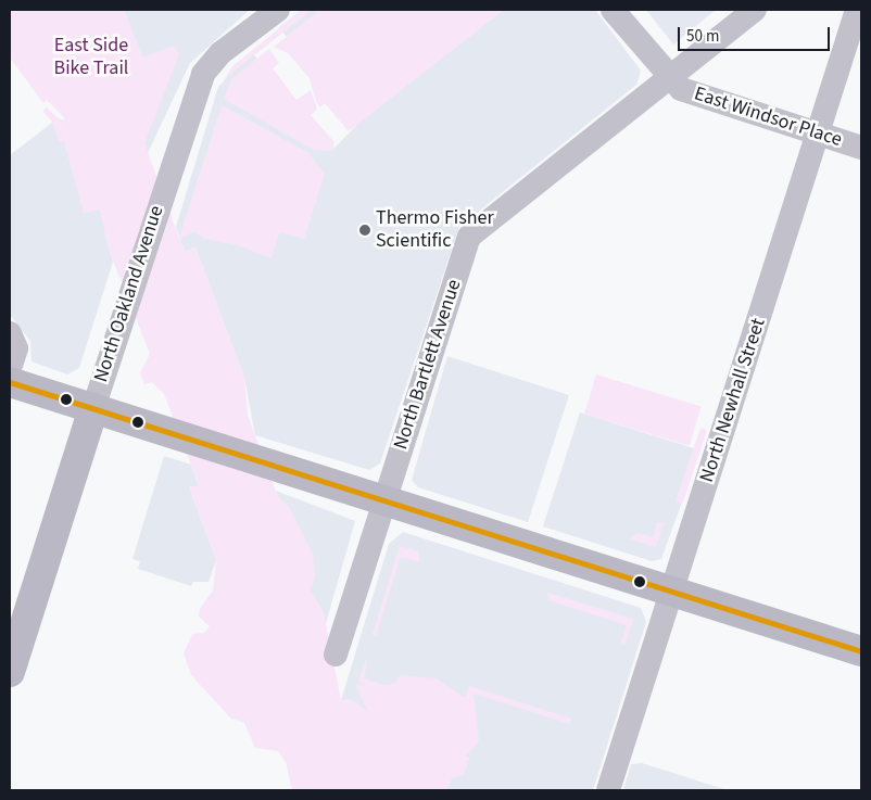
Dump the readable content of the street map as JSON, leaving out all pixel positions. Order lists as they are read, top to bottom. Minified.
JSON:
{"streets":{"main road":["North Oakland Avenue"],"street":["East Windsor Place","North Bartlett Avenue","North Newhall Street"]},"crossings":[["East Windsor Place","North Bartlett Avenue"],["East Windsor Place","North Newhall Street"]],"parks":["East Side Bike Trail"],"places":["Thermo Fisher Scientific"],"scale_bar":"50 m"}
